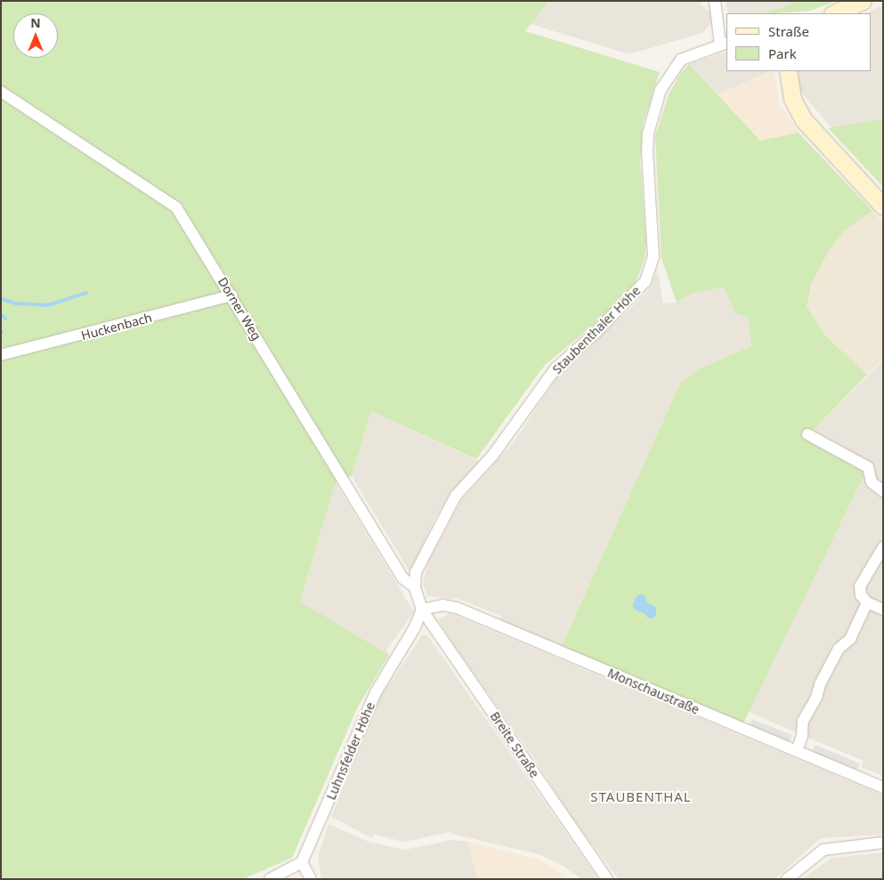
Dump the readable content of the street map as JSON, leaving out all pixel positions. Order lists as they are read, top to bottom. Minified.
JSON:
{"streets":{"street":["Dorner Weg","Huckenbach","Staubenthaler Höhe","Monschaustraße","Breite Straße","Luhnsfelder Höhe"]},"crossings":[["Dorner Weg","Huckenbach"],["Dorner Weg","Staubenthaler Höhe"],["Monschaustraße","Breite Straße"],["Monschaustraße","Luhnsfelder Höhe"],["Breite Straße","Luhnsfelder Höhe"]],"districts":["STAUBENTHAL"],"legend":["Straße","Park"],"north":"top"}
